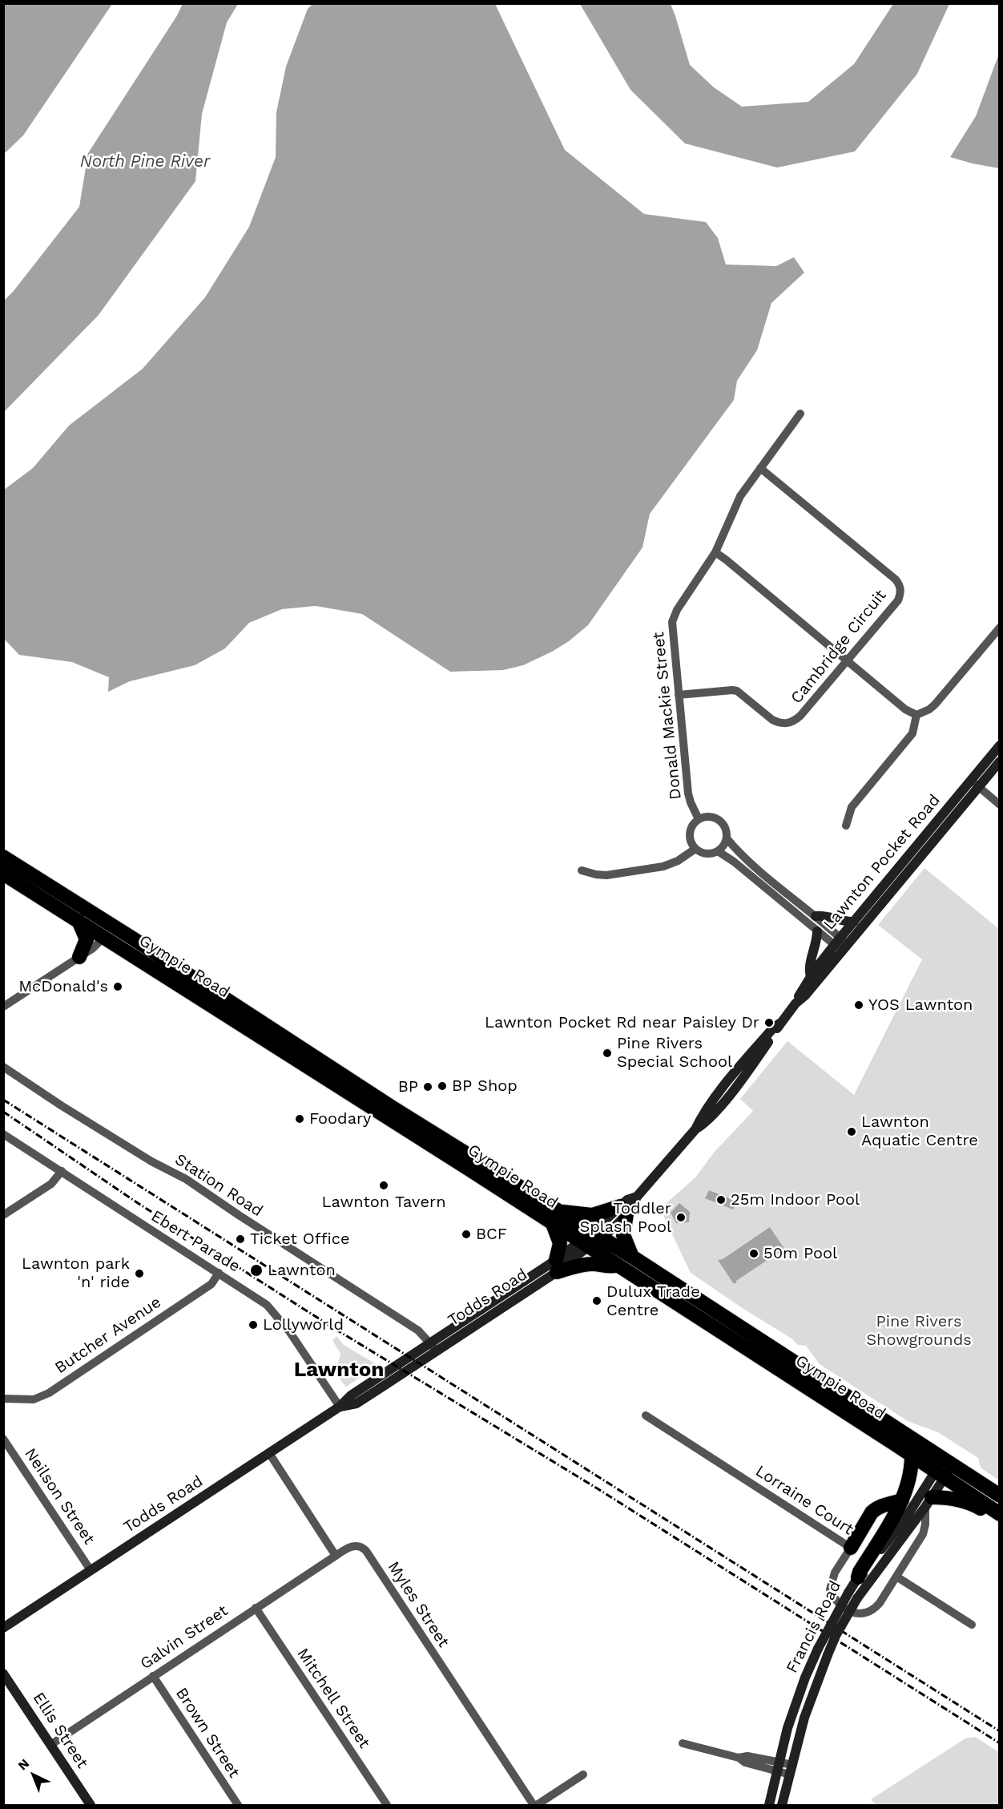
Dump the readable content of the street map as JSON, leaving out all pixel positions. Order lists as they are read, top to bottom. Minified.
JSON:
{"streets":{"highway":["Gympie Road"],"main road":["Lawnton Pocket Road","Todds Road","Francis Road","Ellis Street"],"street":["Cambridge Circuit","Donald Mackie Street","Station Road","Ebert Parade","Butcher Avenue","Neilson Street","Lorraine Court","Myles Street","Galvin Street","Mitchell Street","Brown Street"]},"crossings":[["Cambridge Circuit","Donald Mackie Street"],["Lawnton Pocket Road","Gympie Road"],["Lawnton Pocket Road","Todds Road"],["Gympie Road","Todds Road"],["Gympie Road","Francis Road"],["Station Road","Todds Road"],["Ebert Parade","Todds Road"],["Ebert Parade","Butcher Avenue"],["Todds Road","Neilson Street"],["Lorraine Court","Francis Road"],["Myles Street","Galvin Street"],["Galvin Street","Mitchell Street"],["Galvin Street","Ellis Street"],["Galvin Street","Brown Street"]],"districts":["Lawnton"],"water":["North Pine River"],"parks":["Pine Rivers Showgrounds"],"places":["McDonald's","YOS Lawnton","Lawnton Pocket Rd near Paisley Dr","Pine Rivers Special School","BP Shop","BP","Foodary","Lawnton Aquatic Centre","Lawnton Tavern","25m Indoor Pool","Toddler Splash Pool","BCF","Ticket Office","50m Pool","Lawnton","Lawnton park 'n' ride","Dulux Trade Centre","Lollyworld"],"north":"top left"}
